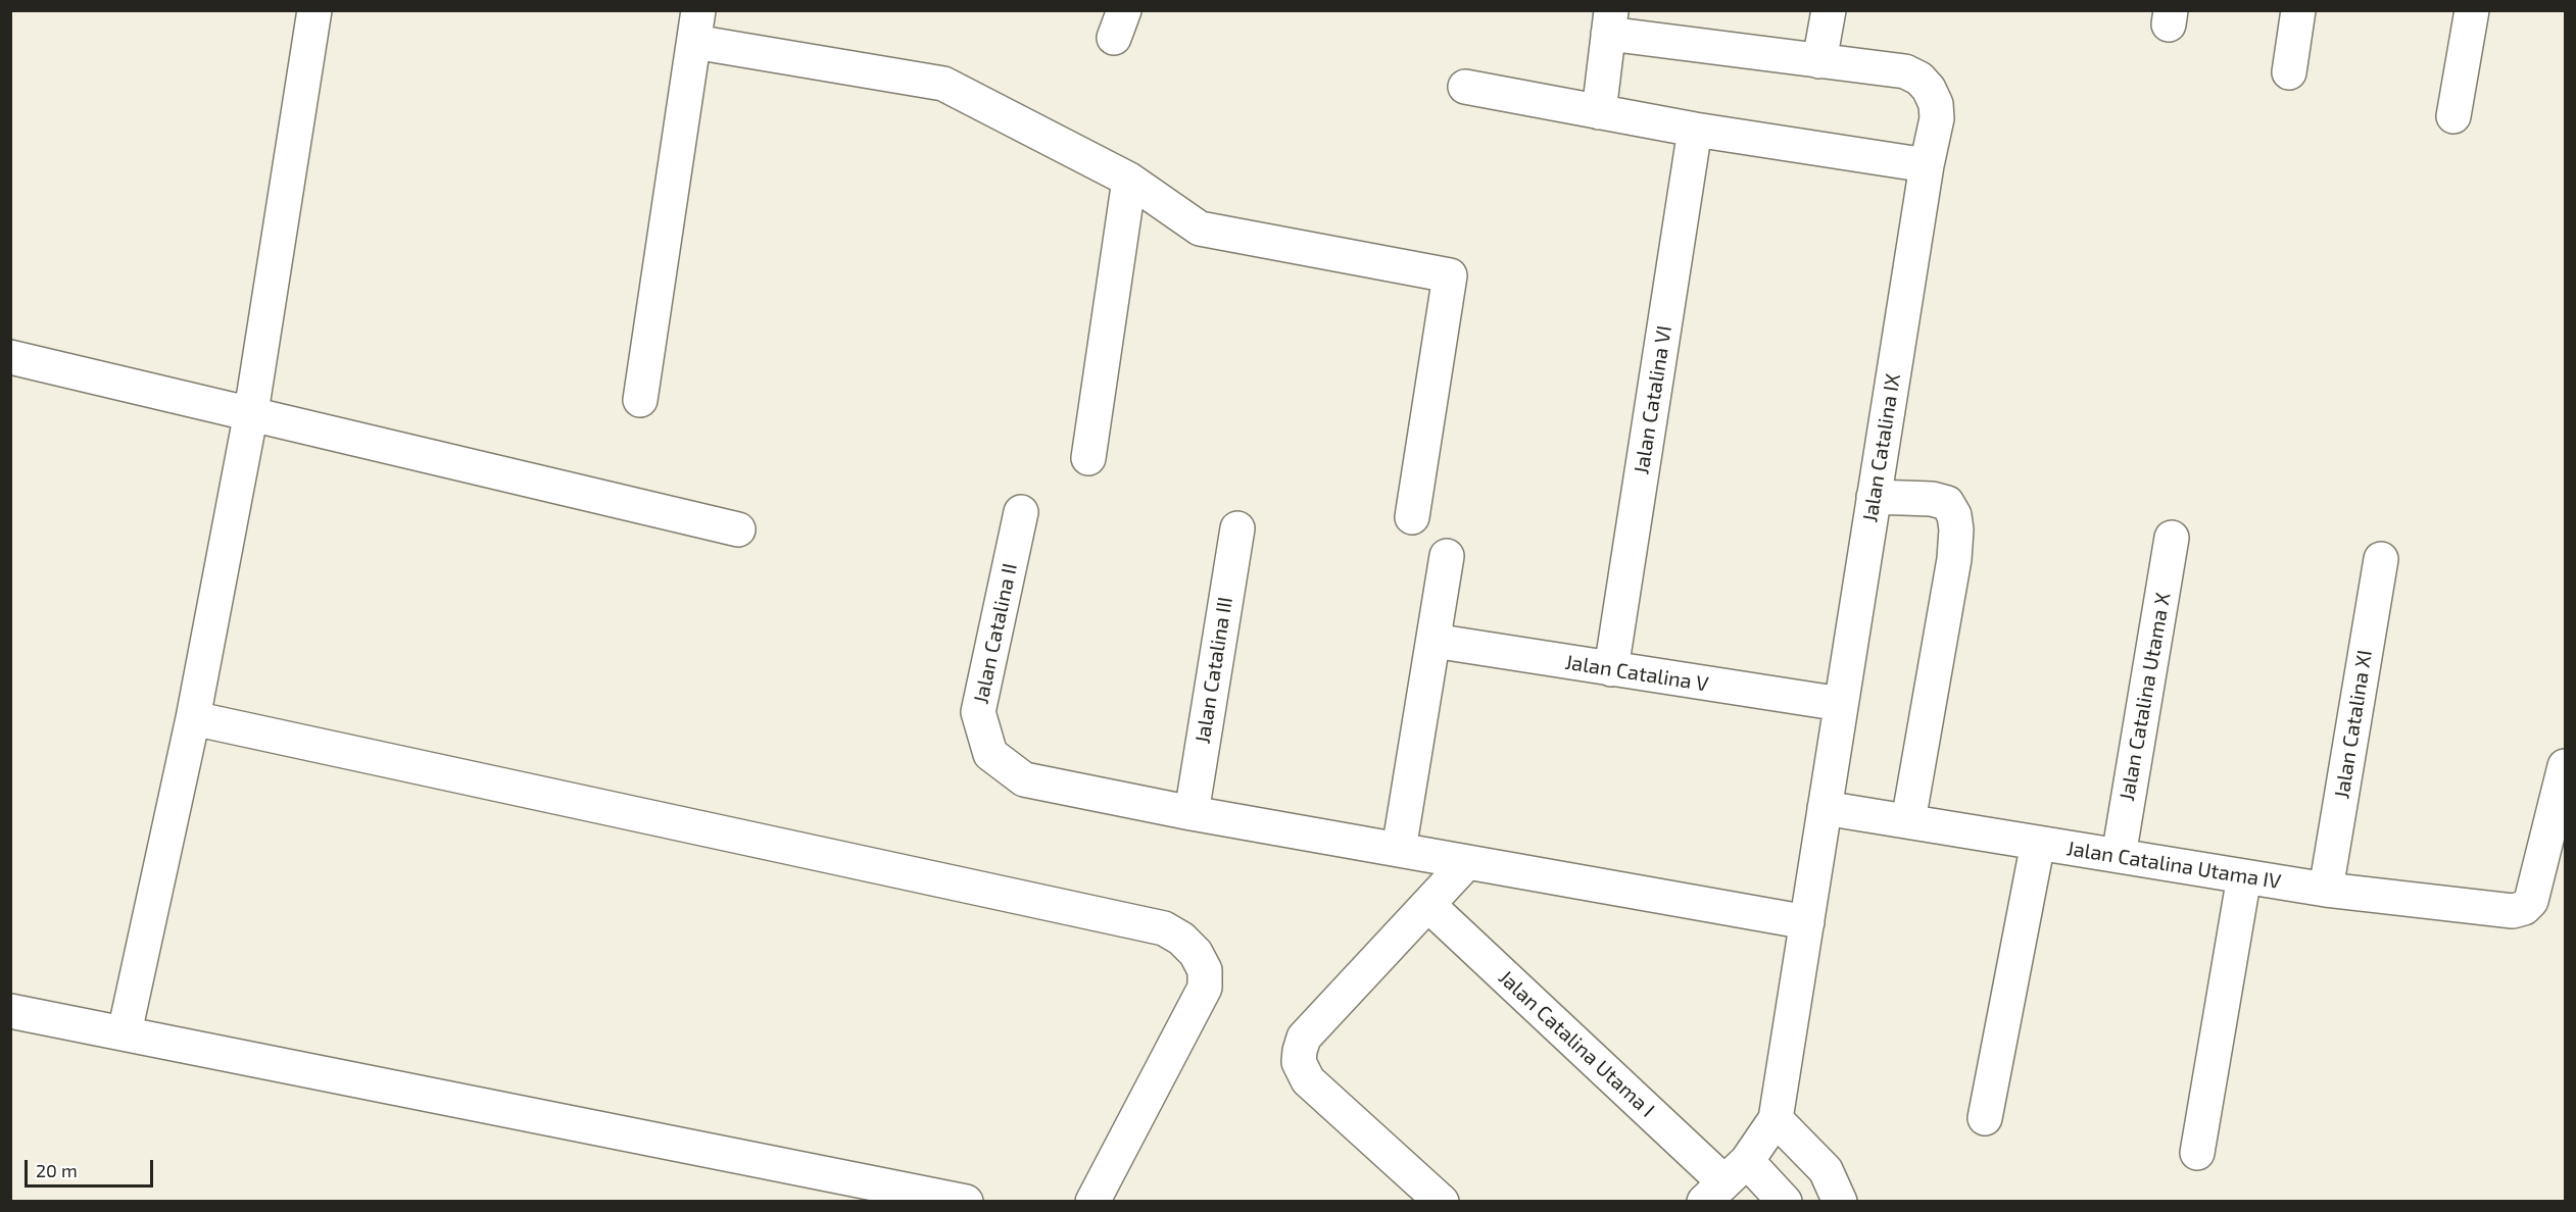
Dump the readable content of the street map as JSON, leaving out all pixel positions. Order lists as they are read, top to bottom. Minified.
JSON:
{"streets":{"street":["Jalan Catalina VI","Jalan Catalina IX","Jalan Catalina II","Jalan Catalina III","Jalan Catalina V","Jalan Catalina Utama X","Jalan Catalina XI","Jalan Catalina Utama IV","Jalan Catalina Utama I"]},"crossings":[["Jalan Catalina VI","Jalan Catalina V"],["Jalan Catalina IX","Jalan Catalina V"],["Jalan Catalina IX","Jalan Catalina Utama IV"],["Jalan Catalina II","Jalan Catalina III"],["Jalan Catalina Utama X","Jalan Catalina Utama IV"],["Jalan Catalina XI","Jalan Catalina Utama IV"]],"scale_bar":"20 m"}
